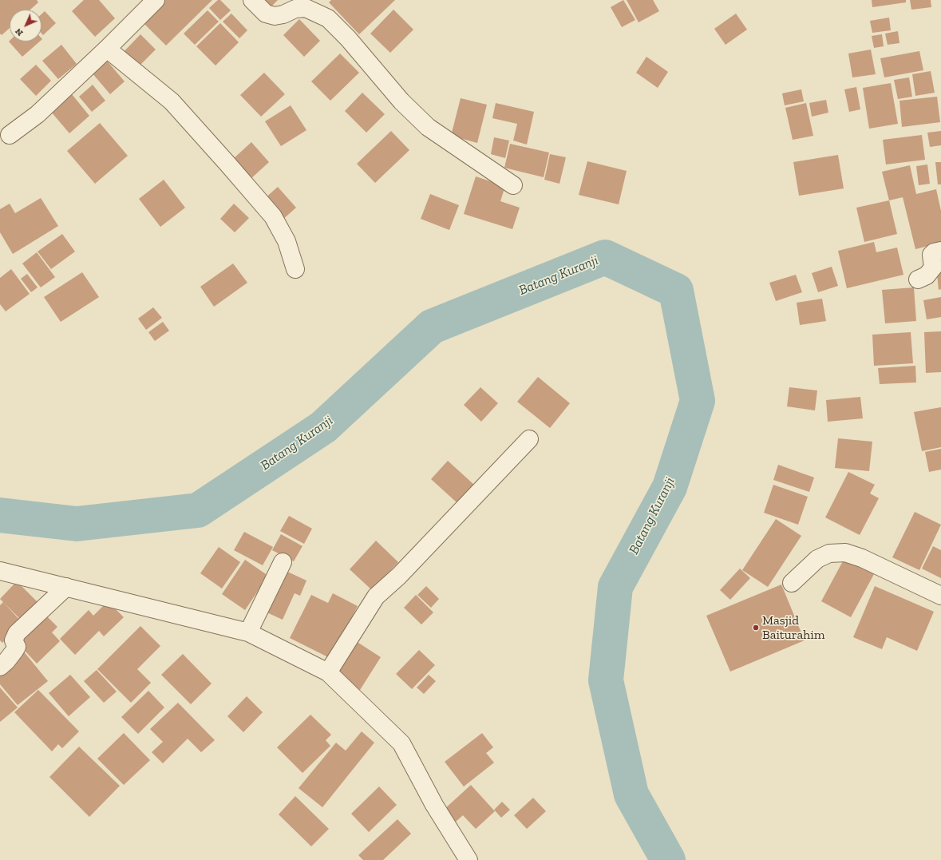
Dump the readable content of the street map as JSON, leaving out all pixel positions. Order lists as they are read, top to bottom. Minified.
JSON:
{"water":["Batang Kuranji"],"places":["Masjid Baiturahim"],"north":"bottom left"}
